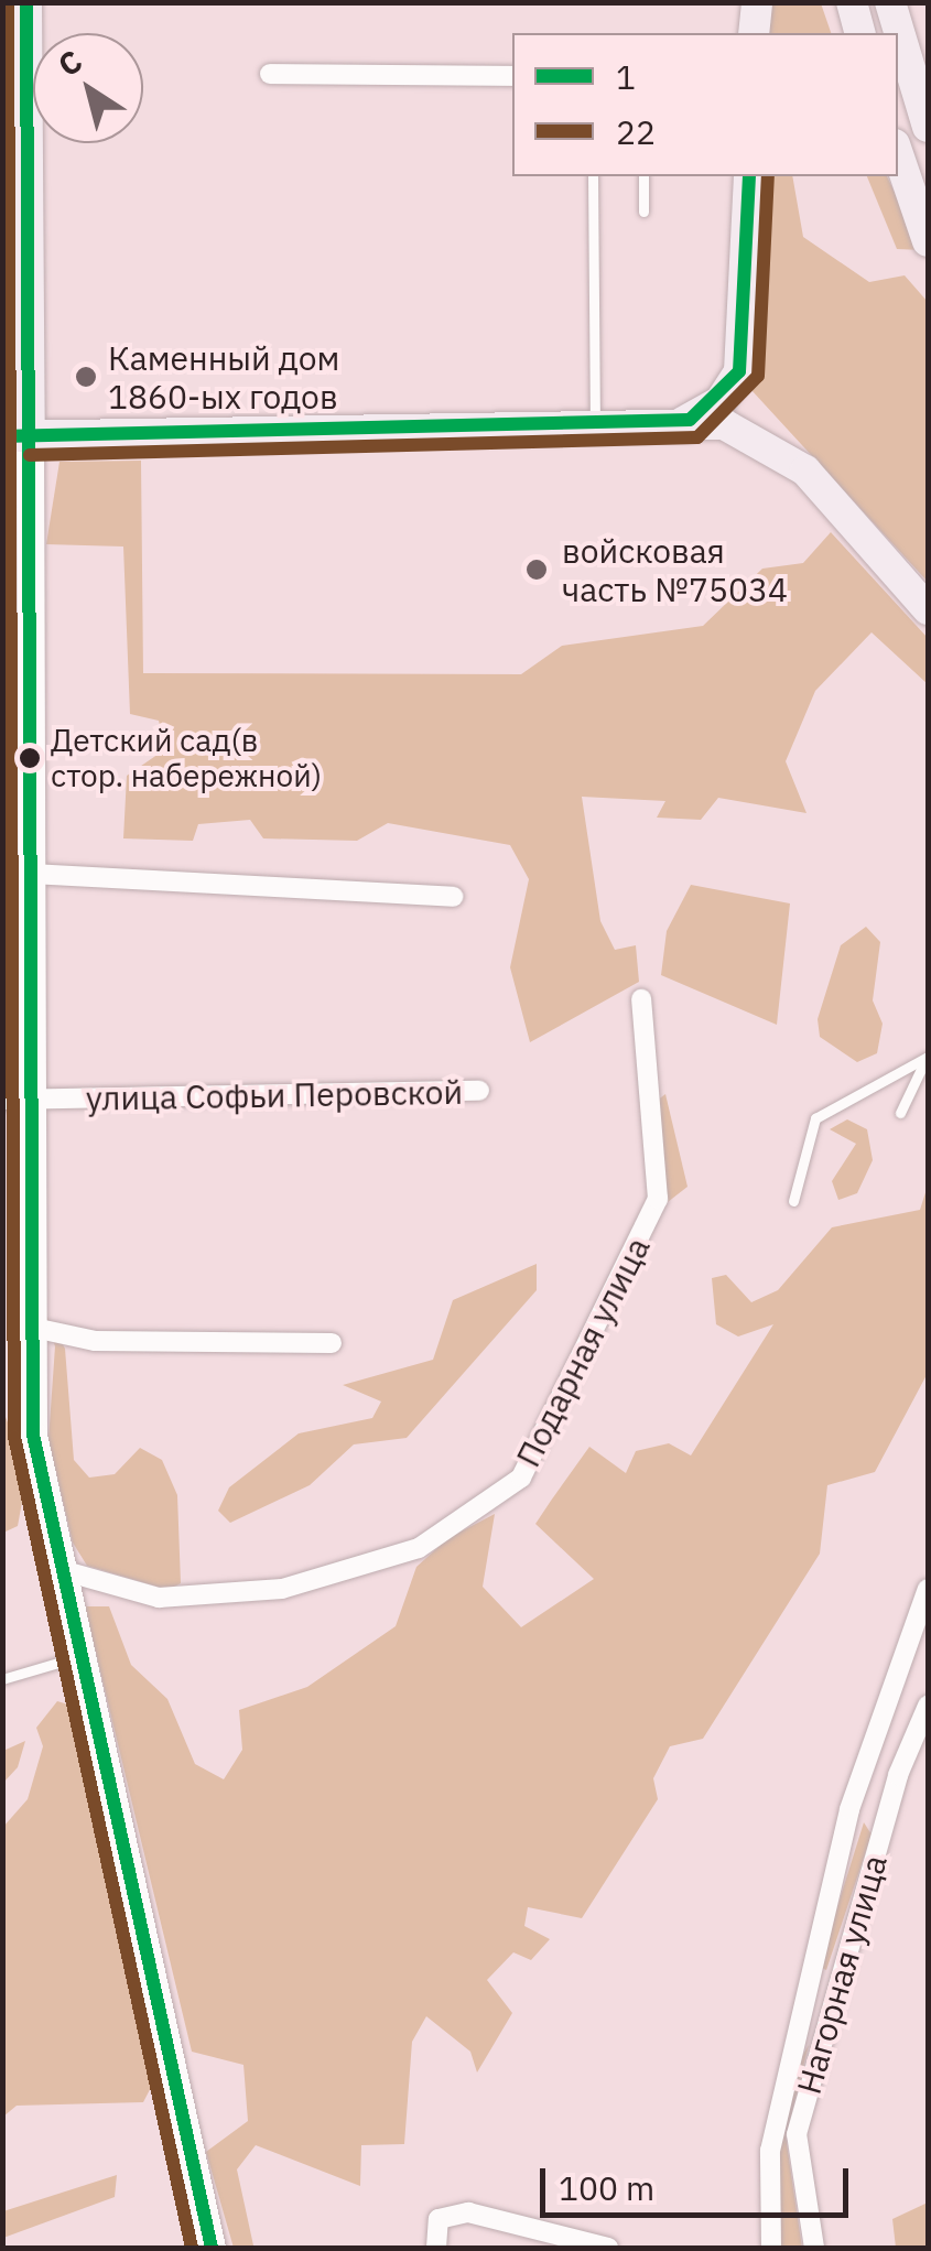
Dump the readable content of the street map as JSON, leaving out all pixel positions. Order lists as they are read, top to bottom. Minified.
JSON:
{"streets":{"street":["улица Софьи Перовской","Подарная улица","Нагорная улица"]},"places":["Каменный дом 1860-ых годов","войсковая часть №75034","Детский сад(в стор. набережной)"],"lines":["transit line 1","transit line 22"],"legend":["1","22"],"scale_bar":"100 m","north":"top left"}
